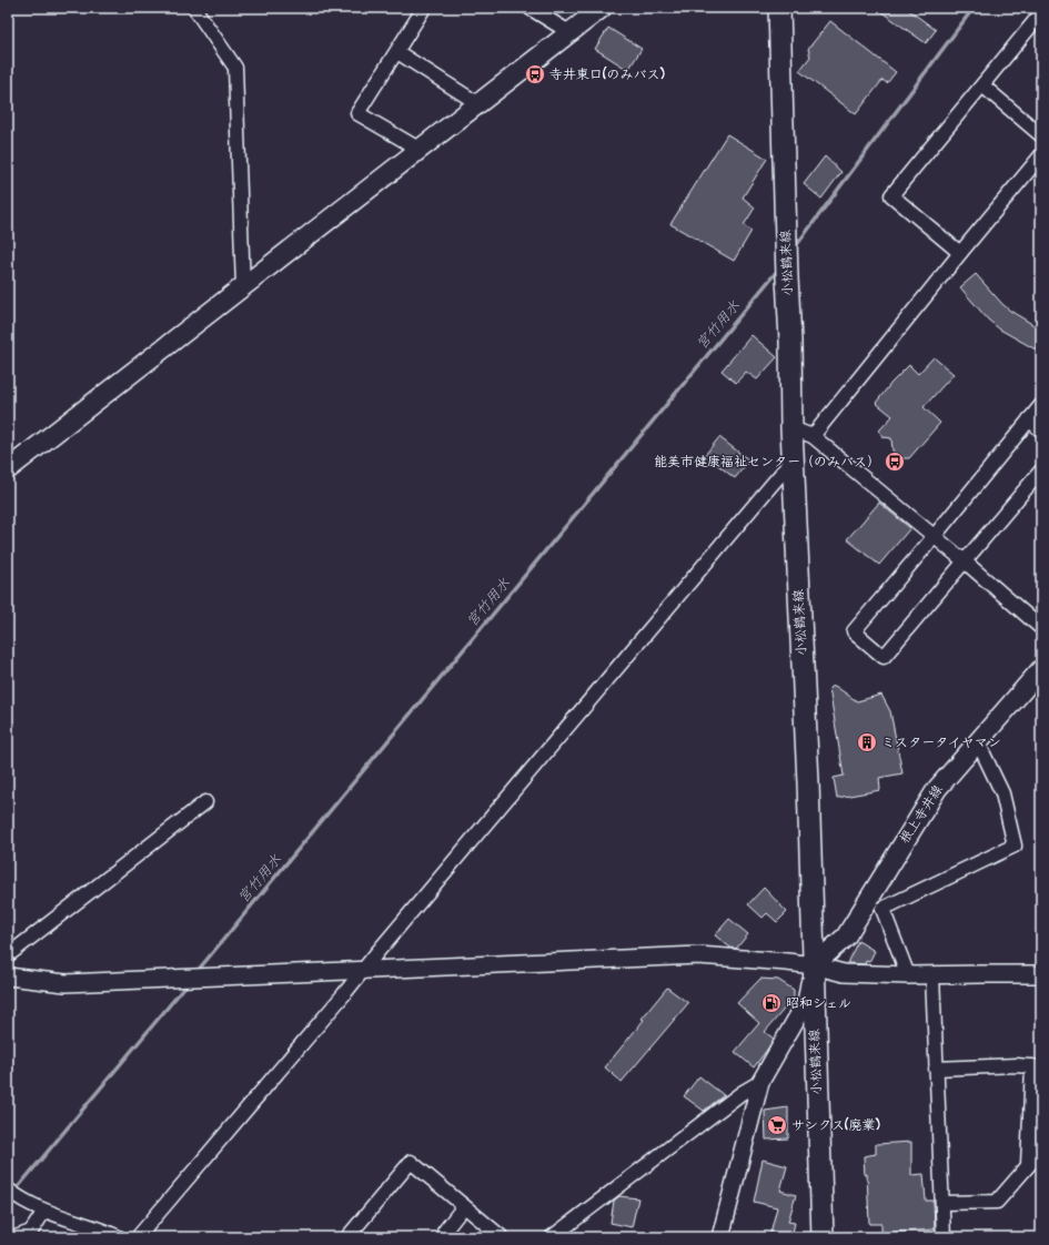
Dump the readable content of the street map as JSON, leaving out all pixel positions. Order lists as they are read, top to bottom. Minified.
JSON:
{"streets":{"main road":["小松鶴来線","根上寺井線"]},"crossings":[["小松鶴来線","根上寺井線"]],"water":["宮竹用水"],"places":{"bus stop":["寺井東口(のみバス)","能美市健康福祉センター（のみバス）"],"building":["ミスタータイヤマン"],"fuel station":["昭和シェル"],"supermarket":["サンクス(廃業)"]}}
